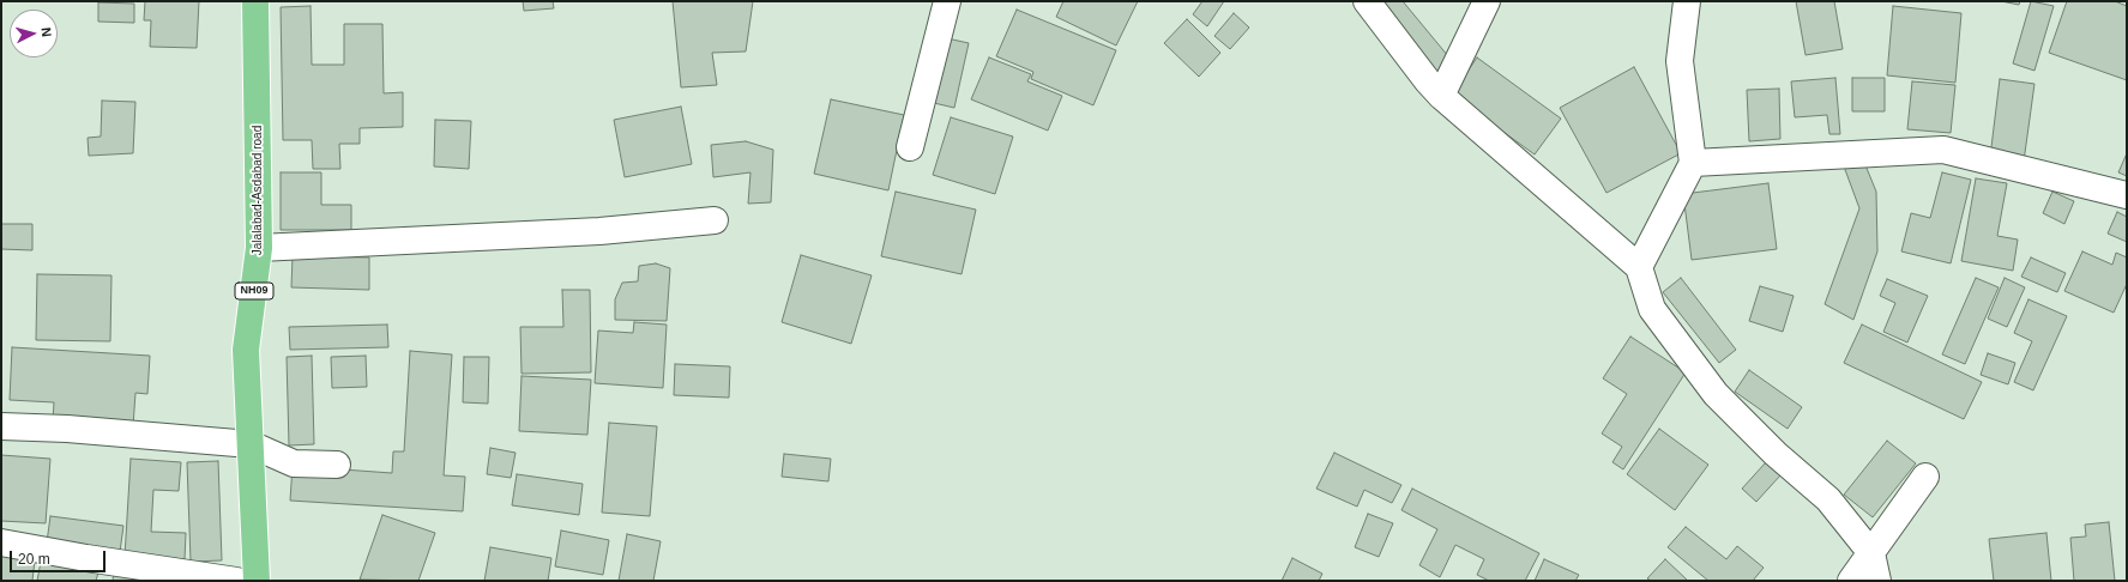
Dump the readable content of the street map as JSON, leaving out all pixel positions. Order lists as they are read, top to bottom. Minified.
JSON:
{"streets":{"main road":["Jalalabad-Asdabad road","NH09"]},"scale_bar":"20 m","north":"right"}
